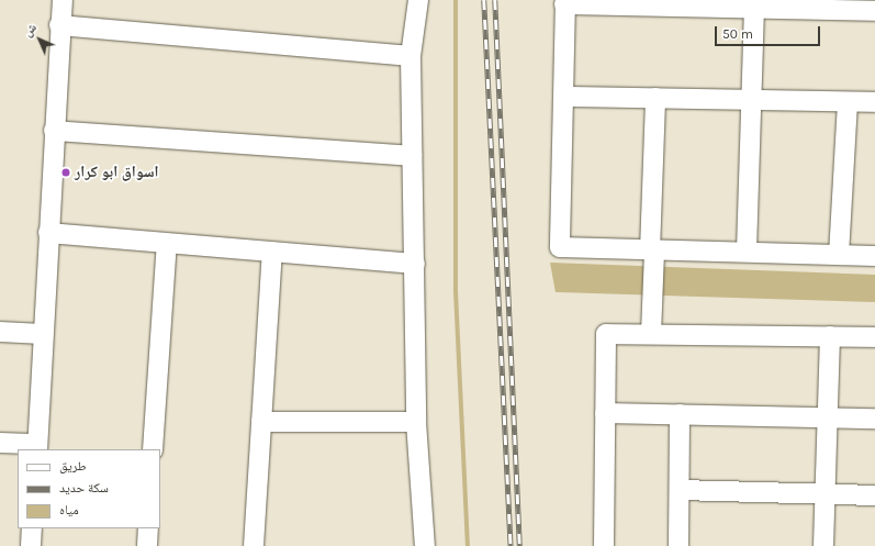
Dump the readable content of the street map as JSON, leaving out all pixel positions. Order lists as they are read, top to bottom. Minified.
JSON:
{"places":["اسواق ابو كرار"],"legend":["طريق","سكة حديد","مياه"],"scale_bar":"50 m","north":"top left"}
